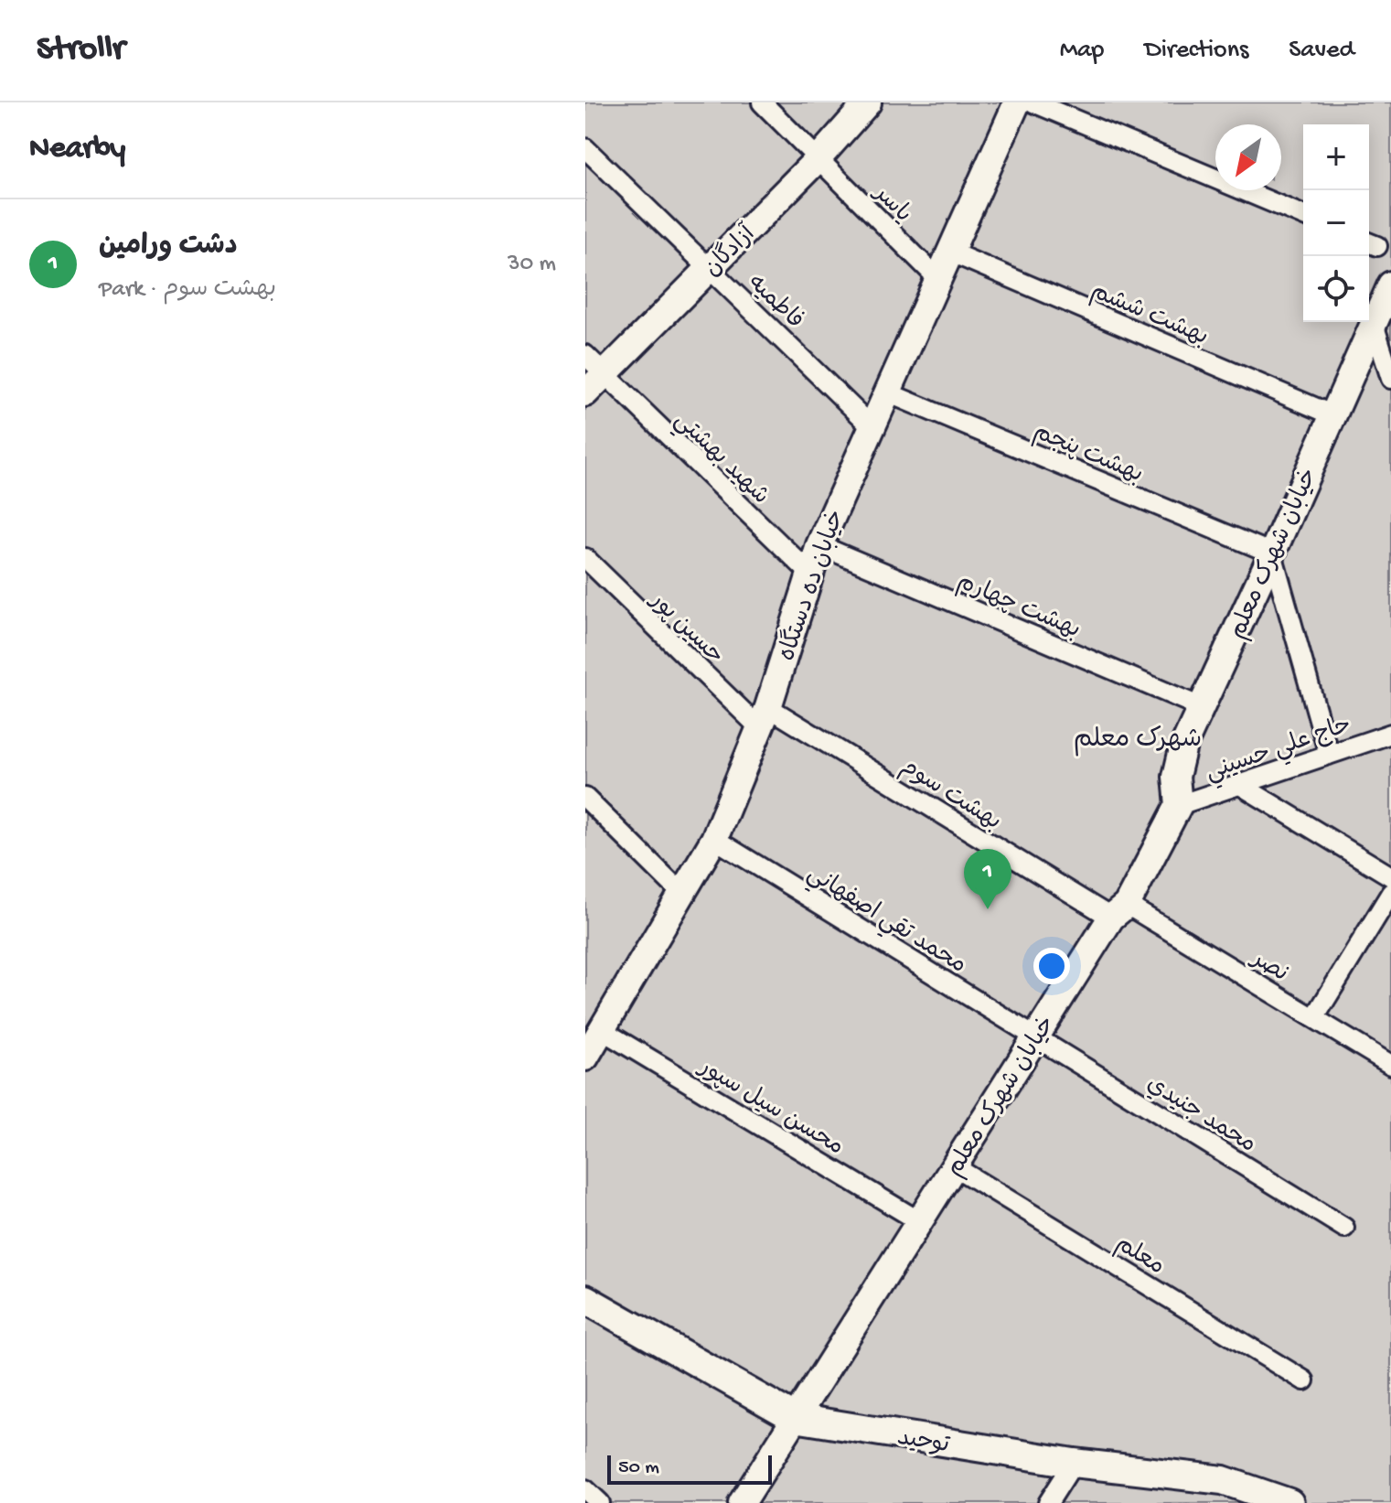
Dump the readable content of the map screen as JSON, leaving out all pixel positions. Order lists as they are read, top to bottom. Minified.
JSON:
{"streets":{"main road":["توحید"],"street":["یاسر","آزادگان","فاطميه","بهشت ششم","بهشت پنجم","شهيد بهشتي","خیابان شهرک معلم","خیابان ده دستگاه","بهشت چهارم","حسين پور","حاج علي حسيني","بهشت سوم","محمد تقي اصفهاني","نصر","محسن سيل سپور","محمد جنيدي","معلم"]},"crossings":[["یاسر","آزادگان"],["یاسر","خیابان ده دستگاه"],["آزادگان","فاطميه"],["آزادگان","شهيد بهشتي"],["فاطميه","خیابان ده دستگاه"],["بهشت ششم","خیابان شهرک معلم"],["بهشت ششم","خیابان ده دستگاه"],["بهشت پنجم","خیابان شهرک معلم"],["بهشت پنجم","خیابان ده دستگاه"],["شهيد بهشتي","خیابان ده دستگاه"],["خیابان شهرک معلم","بهشت چهارم"],["خیابان شهرک معلم","حاج علي حسيني"],["خیابان شهرک معلم","بهشت سوم"],["خیابان شهرک معلم","محمد تقي اصفهاني"],["خیابان شهرک معلم","نصر"],["خیابان شهرک معلم","محسن سيل سپور"],["خیابان شهرک معلم","محمد جنيدي"],["خیابان شهرک معلم","معلم"],["خیابان شهرک معلم","توحید"],["خیابان ده دستگاه","بهشت چهارم"],["خیابان ده دستگاه","حسين پور"],["خیابان ده دستگاه","بهشت سوم"],["خیابان ده دستگاه","محمد تقي اصفهاني"],["خیابان ده دستگاه","محسن سيل سپور"],["حسين پور","بهشت سوم"],["بهشت سوم","نصر"],["محمد تقي اصفهاني","محمد جنيدي"]],"districts":["شهرک معلم"],"scale_bar":"50 m","north":"bottom left","page":{"header":"Strollr","nav":["Map","Directions","Saved"],"heading":"Nearby","map_buttons":["+","−"],"list":[{"mark":"1","name":"دشت ورامین","note":"Park · بهشت سوم","value":"30 m"}],"pins":"1","scale":"50 m"}}
